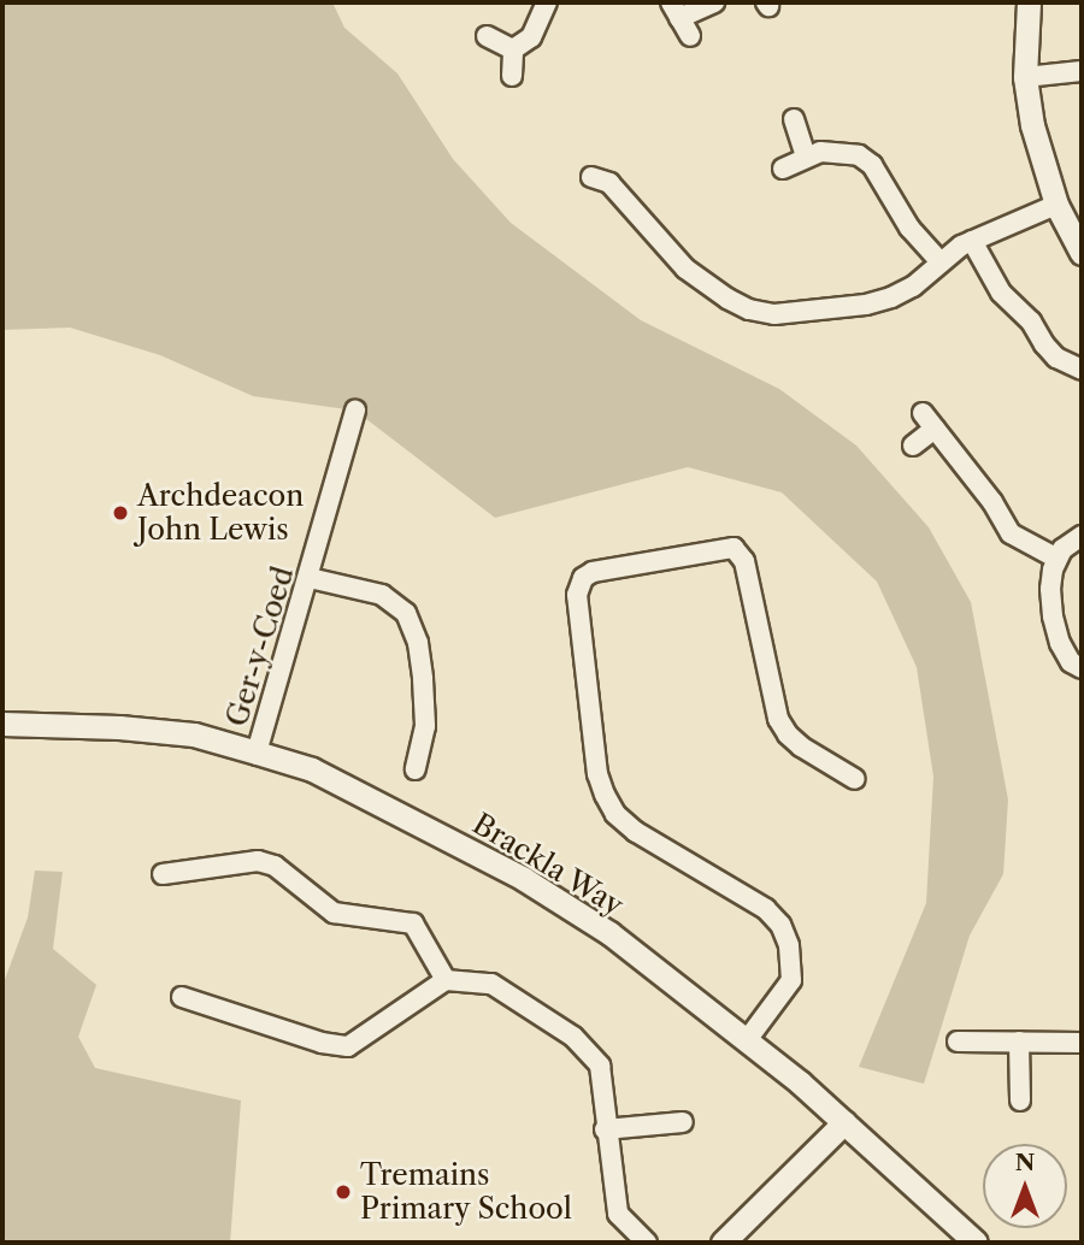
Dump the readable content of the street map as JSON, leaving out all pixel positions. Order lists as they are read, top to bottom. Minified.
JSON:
{"streets":{"street":["Ger-y-Coed","Brackla Way"]},"crossings":[["Ger-y-Coed","Brackla Way"]],"places":["Archdeacon John Lewis","Tremains Primary School"],"north":"top"}
